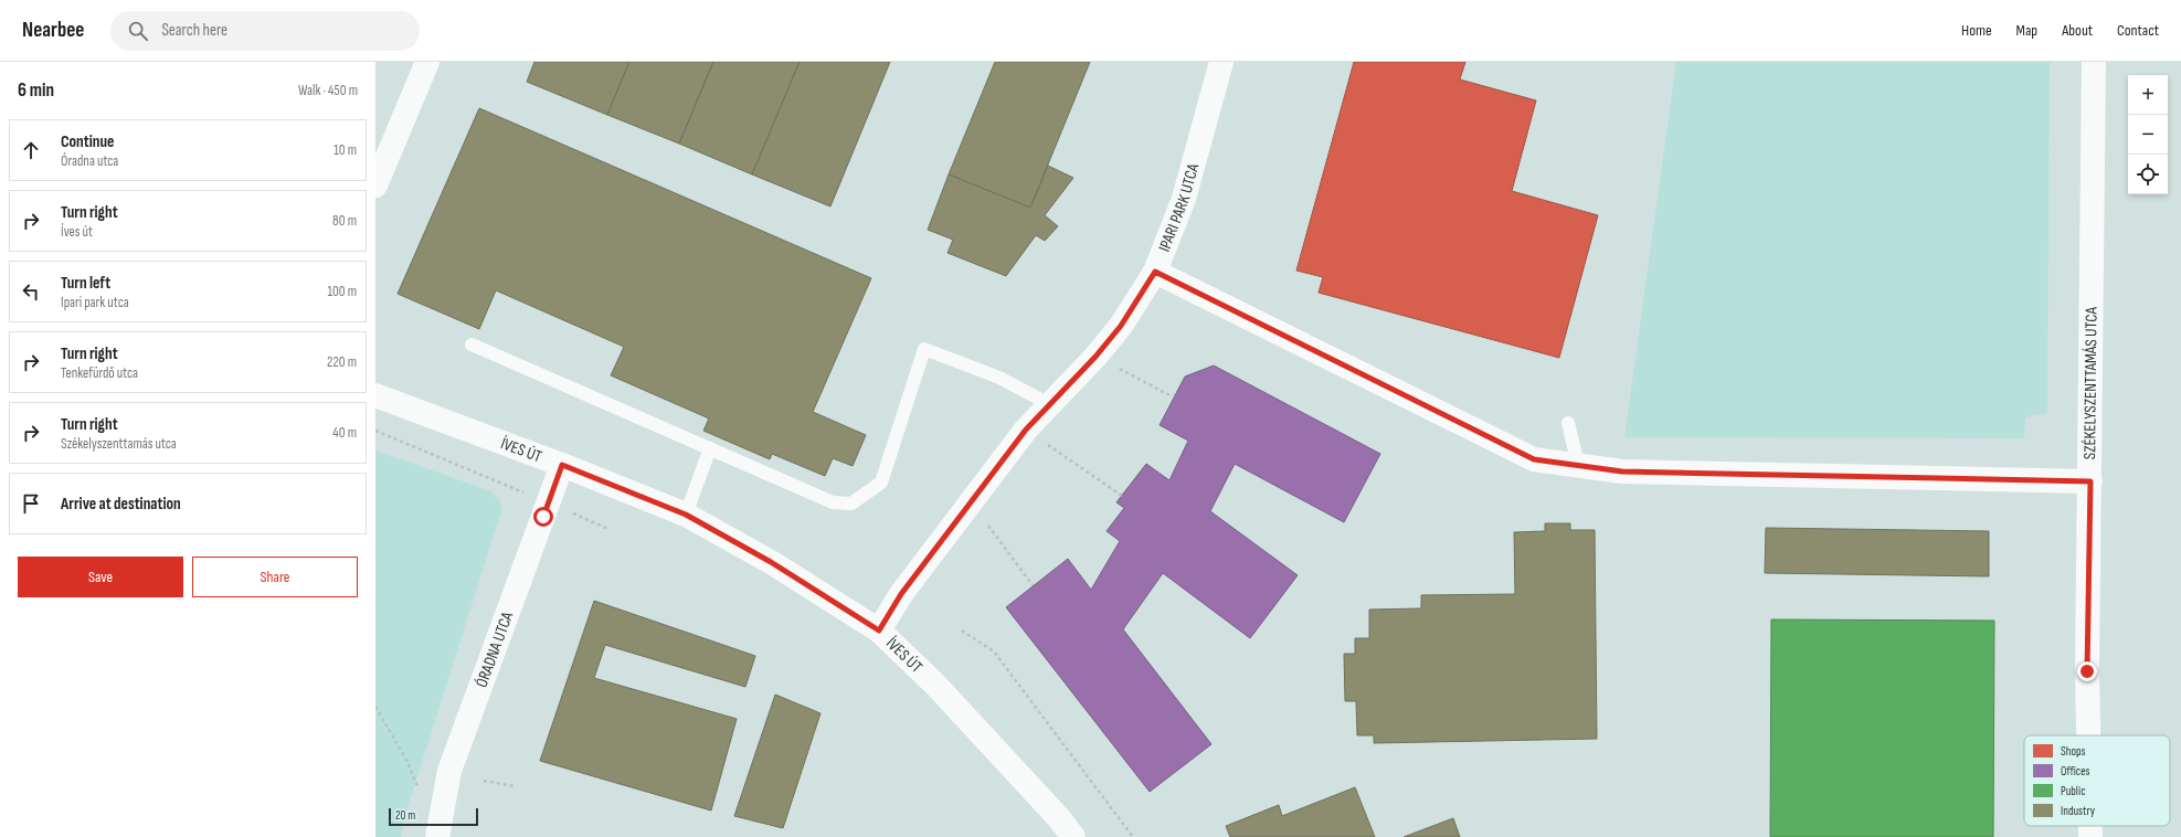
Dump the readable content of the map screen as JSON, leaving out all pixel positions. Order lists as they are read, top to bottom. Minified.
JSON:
{"streets":{"street":["IPARI PARK UTCA","SZÉKELYSZENTTAMÁS UTCA","ÍVES ÚT","ÓRADNA UTCA"]},"crossings":[["IPARI PARK UTCA","ÍVES ÚT"],["ÍVES ÚT","ÓRADNA UTCA"]],"legend":["Shops","Offices","Public","Industry"],"scale_bar":"20 m","page":{"header":"Nearbee","search":"Search here","nav":["Home","Map","About","Contact"],"heading":["6 min","Walk · 450 m"],"map_buttons":["+","−"],"list":[["Continue","Óradna utca","10 m"],["Turn right","Íves út","80 m"],["Turn left","Ipari park utca","100 m"],["Turn right","Tenkefürdő utca","220 m"],["Turn right","Székelyszenttamás utca","40 m"],"Arrive at destination"],"buttons":["Save","Share"],"scale":"20 m"}}
